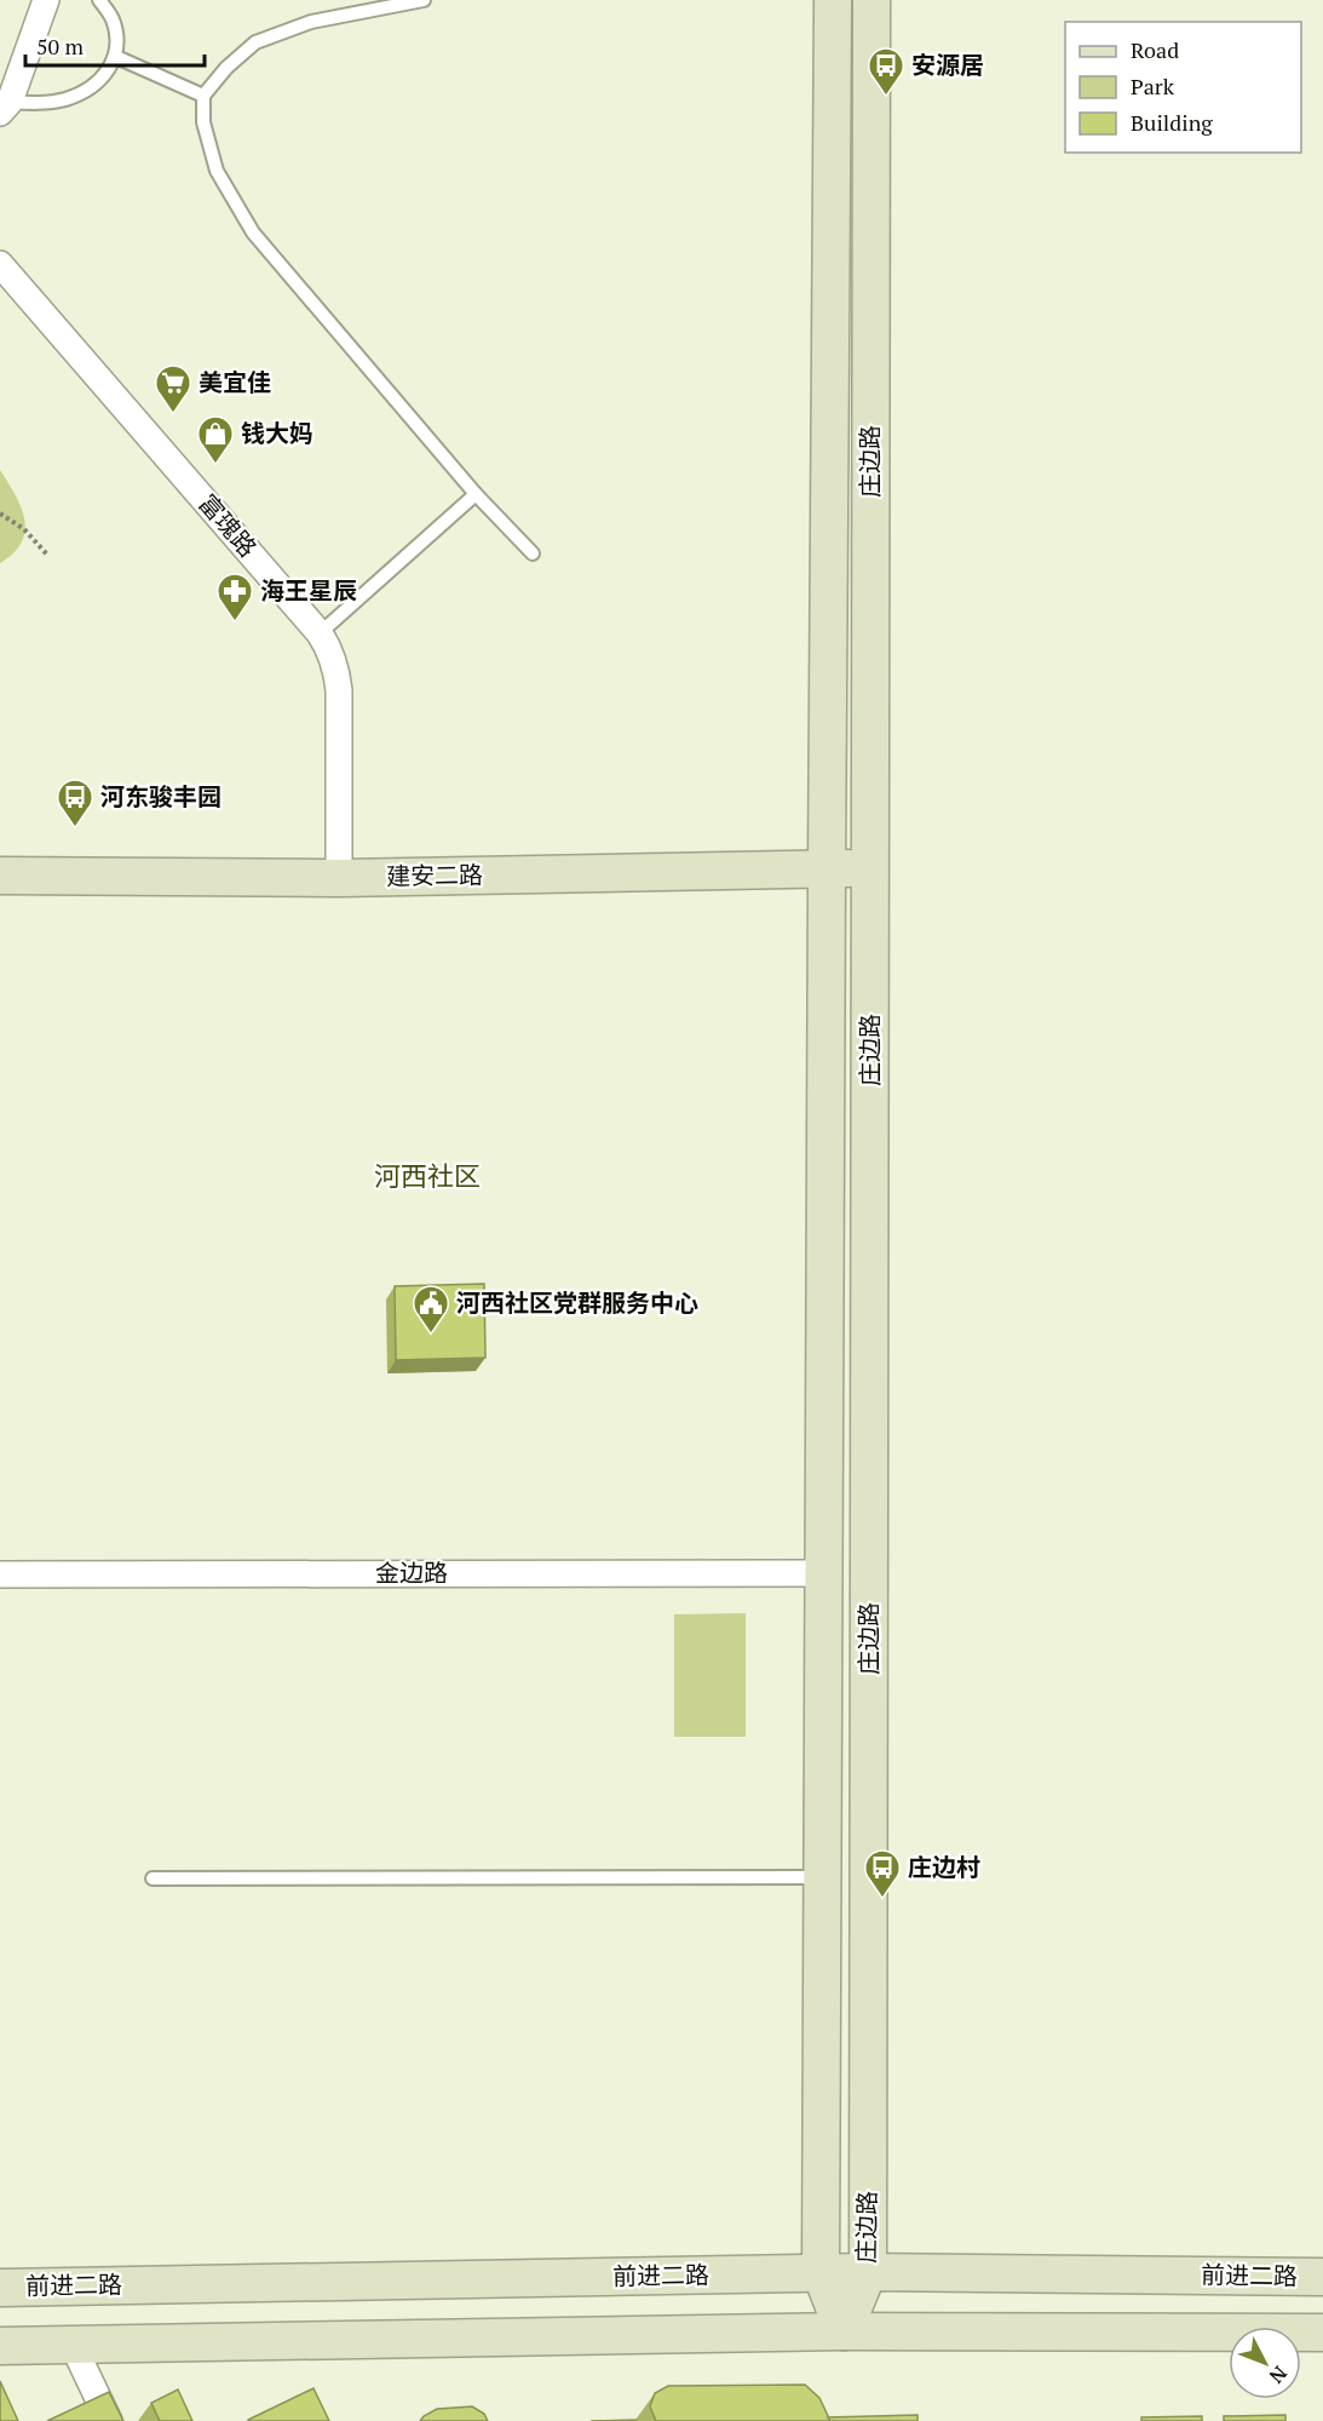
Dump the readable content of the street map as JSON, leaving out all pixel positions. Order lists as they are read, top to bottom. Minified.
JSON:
{"streets":{"main road":["庄边路","建安二路","前进二路"],"street":["富瑰路","金边路"]},"crossings":[["庄边路","建安二路"],["庄边路","金边路"],["庄边路","前进二路"],["富瑰路","建安二路"]],"districts":["河西社区"],"places":{"bus stop":["安源居","河东骏丰园","庄边村"],"supermarket":["美宜佳"],"shop":["钱大妈"],"pharmacy":["海王星辰"],"public building":["河西社区党群服务中心"]},"legend":["Road","Park","Building"],"scale_bar":"50 m","north":"bottom right"}
